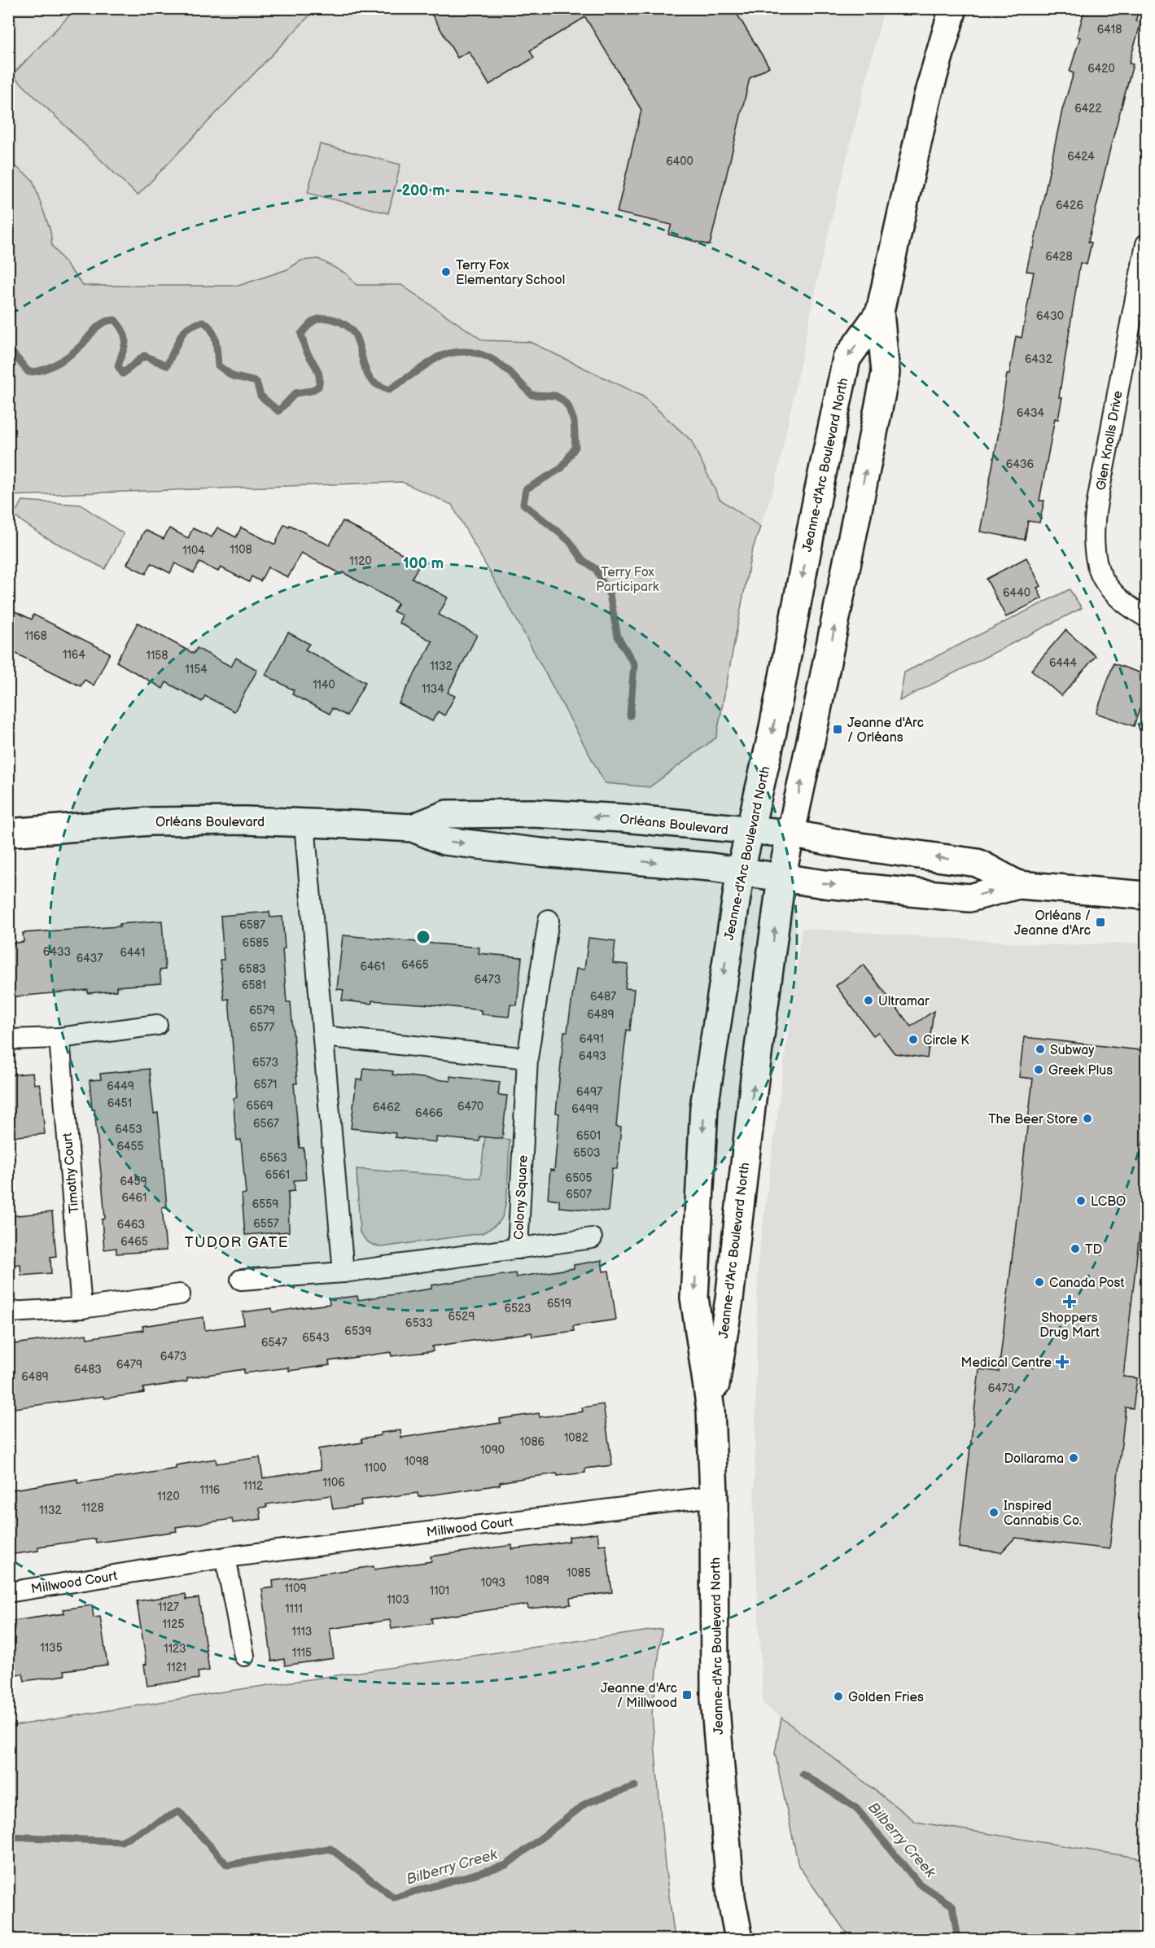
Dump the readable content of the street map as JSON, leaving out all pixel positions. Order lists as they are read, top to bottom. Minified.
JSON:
{"streets":{"main road":["Jeanne-d'Arc Boulevard North","Orléans Boulevard"],"street":["Glen Knolls Drive","Timothy Court","Colony Square","Millwood Court"]},"crossings":[["Jeanne-d'Arc Boulevard North","Orléans Boulevard"],["Jeanne-d'Arc Boulevard North","Millwood Court"]],"districts":["TUDOR GATE"],"water":["Bilberry Creek"],"parks":["Terry Fox Participark"],"places":{"other":["Terry Fox Elementary School","Ultramar","Circle K","Subway","Greek Plus","The Beer Store","LCBO","TD","Canada Post","Dollarama","Inspired Cannabis Co.","Golden Fries"],"transit":["Jeanne d'Arc / Orléans","Orléans / Jeanne d'Arc","Jeanne d'Arc / Millwood"],"health":["Shoppers Drug Mart","Medical Centre"]},"house_numbers":["6418","6420","6422","6424","6400","6426","6428","6430","6432","6434","6436","1108","1104","1120","6440","1168","1164","1158","6444","1132","1154","1140","1134","6587","6585","6433","6441","6437","6465","6461","6583","6473","6581","6487","6579","6489","6577","6491","6493","6573","6571","6449","6497","6451","6569","6470","6462","6499","6466","6567","6453","6501","6455","6503","6563","6561","6505","6459","6507","6461","6559","6557","6463","6465","6519","6523","6529","6533","6539","6543","6547","6473","6479","6483","6489","6473","1082","1086","1090","1098","1100","1106","1112","1116","1120","1128","1132","1085","1089","1093","1109","1101","1103","1127","1111","1125","1113","1135","1123","1115","1121"],"rings":["200 m","100 m"]}
